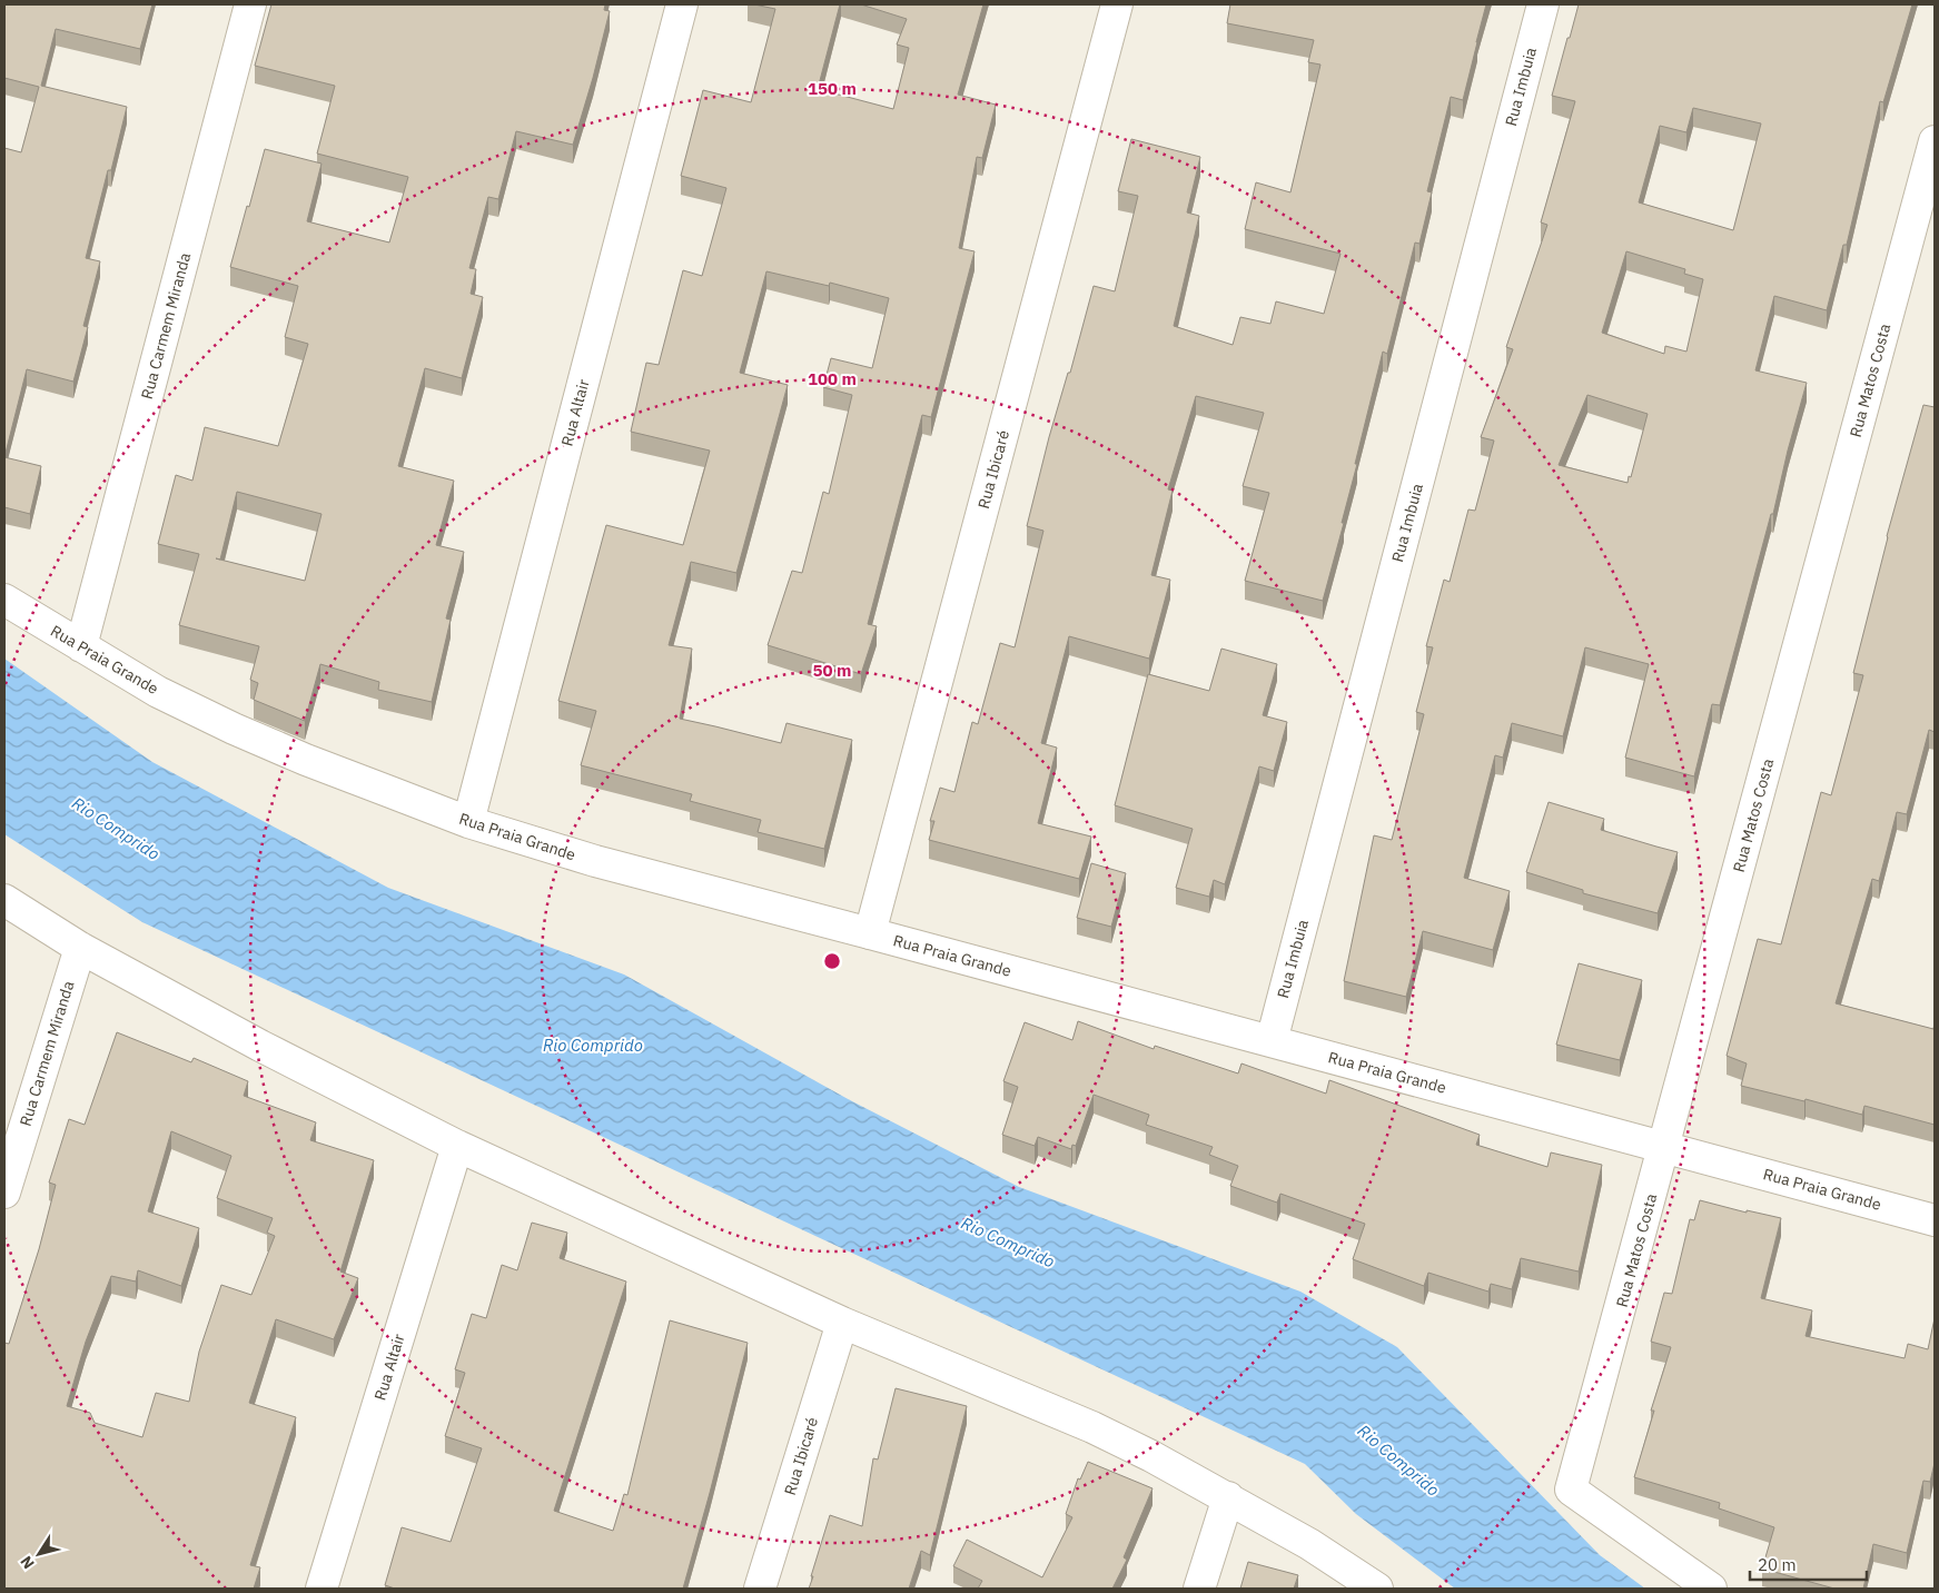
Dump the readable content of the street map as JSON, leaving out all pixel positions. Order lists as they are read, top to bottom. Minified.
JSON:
{"streets":{"street":["Rua Imbuia","Rua Carmem Miranda","Rua Matos Costa","Rua Altair","Rua Ibicaré","Rua Praia Grande"]},"crossings":[["Rua Imbuia","Rua Praia Grande"],["Rua Carmem Miranda","Rua Praia Grande"],["Rua Matos Costa","Rua Praia Grande"],["Rua Altair","Rua Praia Grande"],["Rua Ibicaré","Rua Praia Grande"]],"water":["Rio Comprido"],"scale_bar":"20 m","north":"bottom left","rings":["150 m","100 m","50 m"]}
